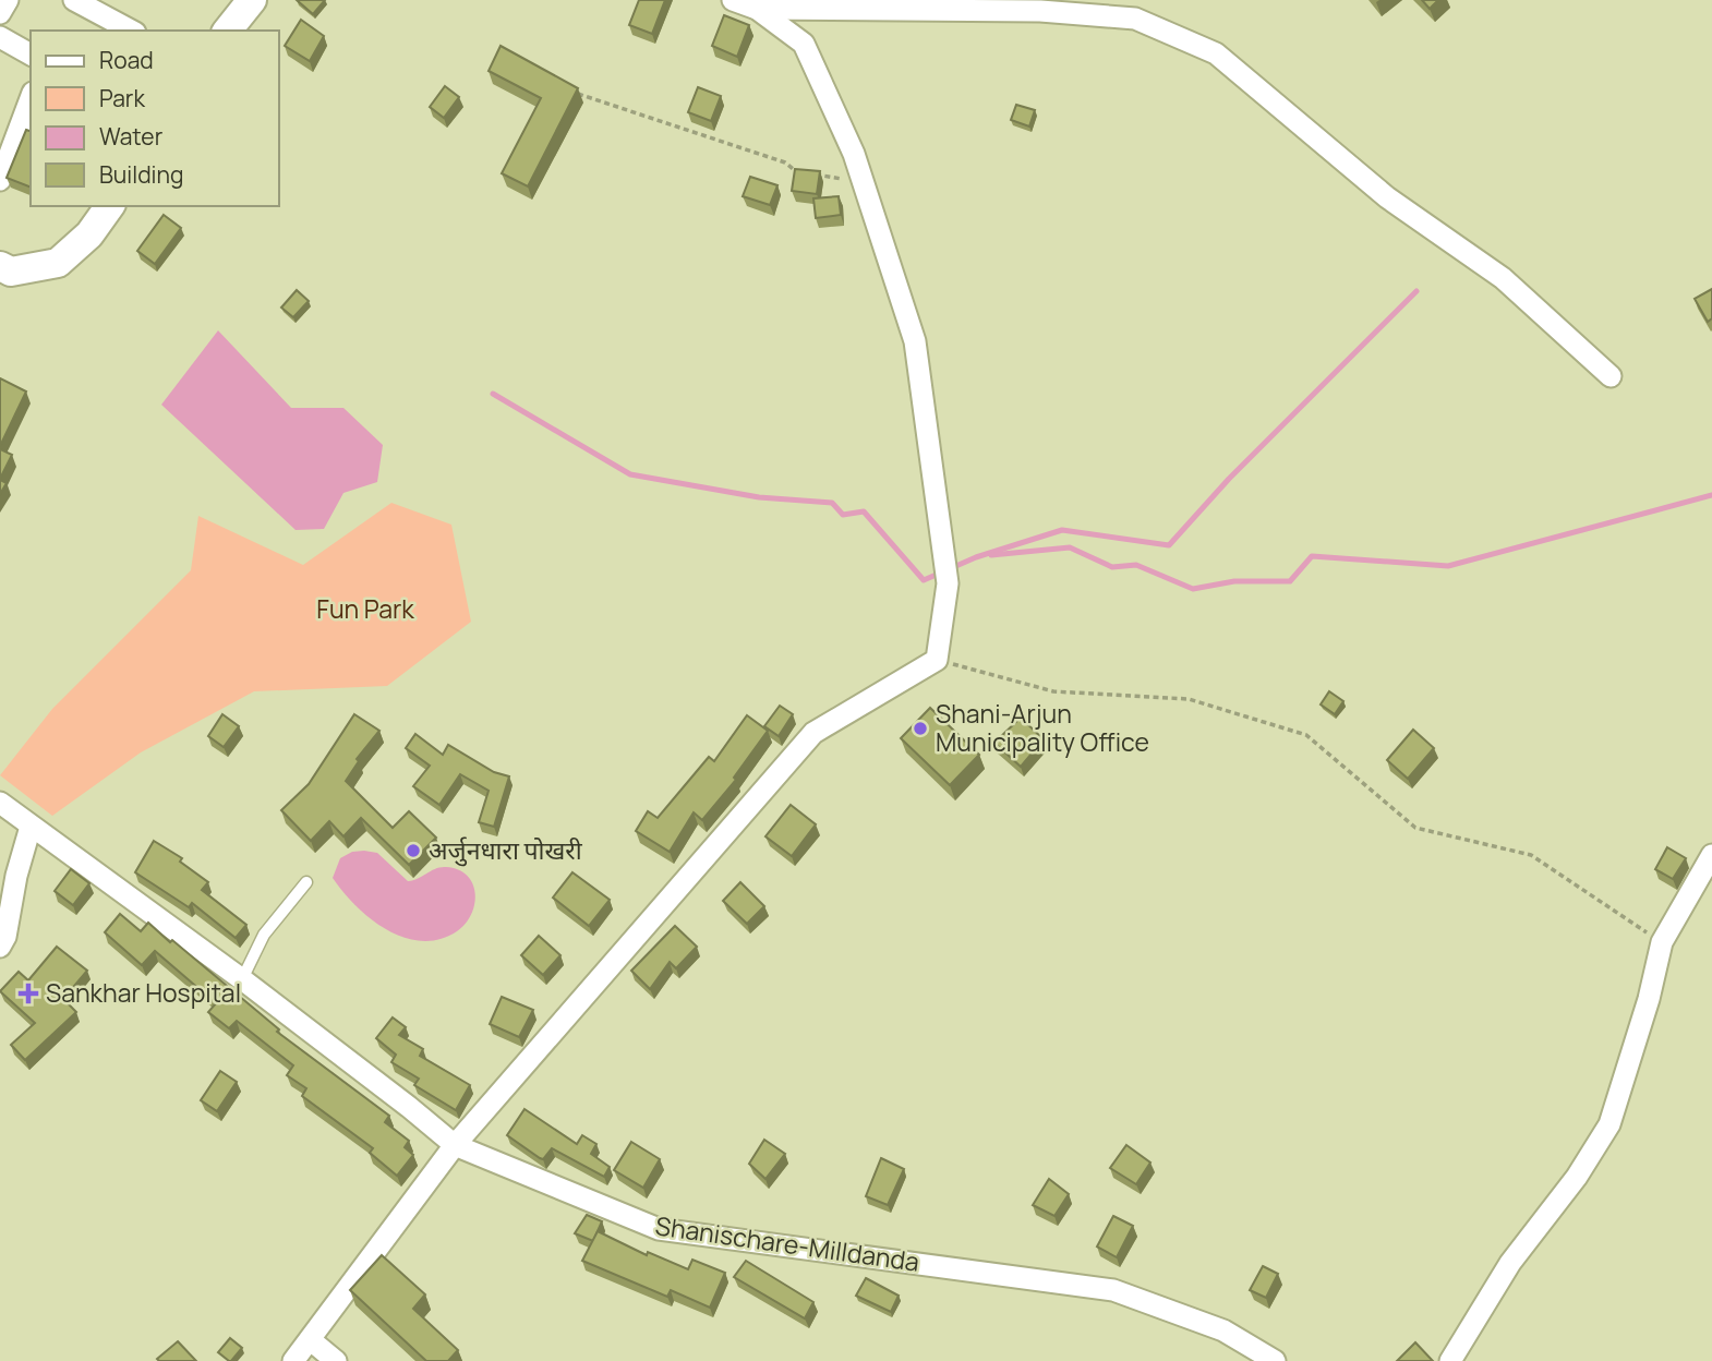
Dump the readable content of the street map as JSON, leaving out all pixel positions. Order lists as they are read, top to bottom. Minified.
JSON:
{"streets":{"street":["Shanischare-Milldanda"]},"parks":["Fun Park"],"places":{"other":["Shani-Arjun Municipality Office","अर्जुनधारा पोखरी"],"health":["Sankhar Hospital"]},"legend":["Road","Park","Water","Building"]}
